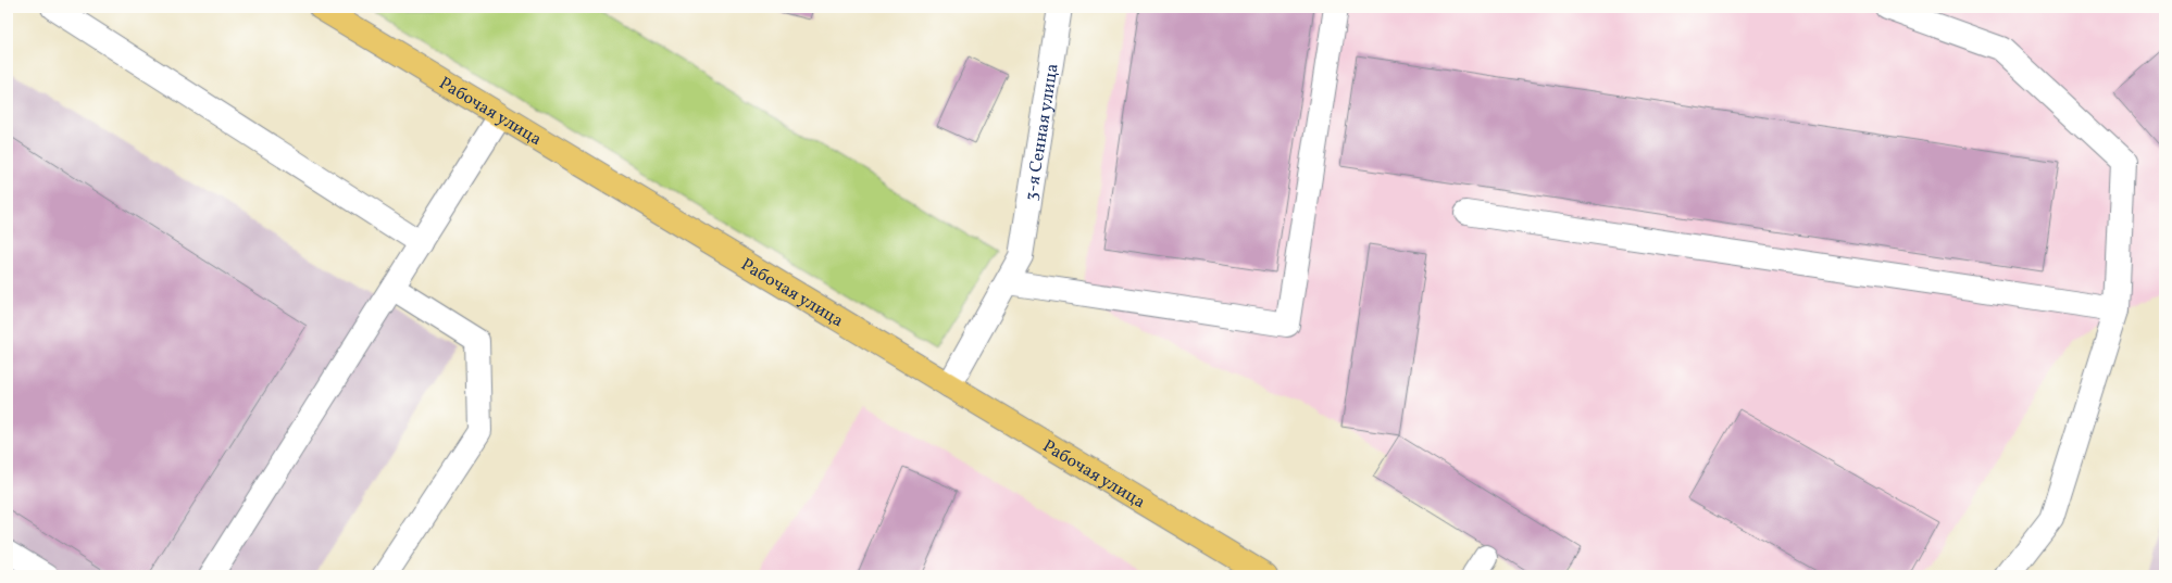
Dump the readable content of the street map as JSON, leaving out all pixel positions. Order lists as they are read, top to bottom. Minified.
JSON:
{"streets":{"main road":["Рабочая улица"],"street":["3-я Сенная улица"]},"crossings":[["Рабочая улица","3-я Сенная улица"]]}
